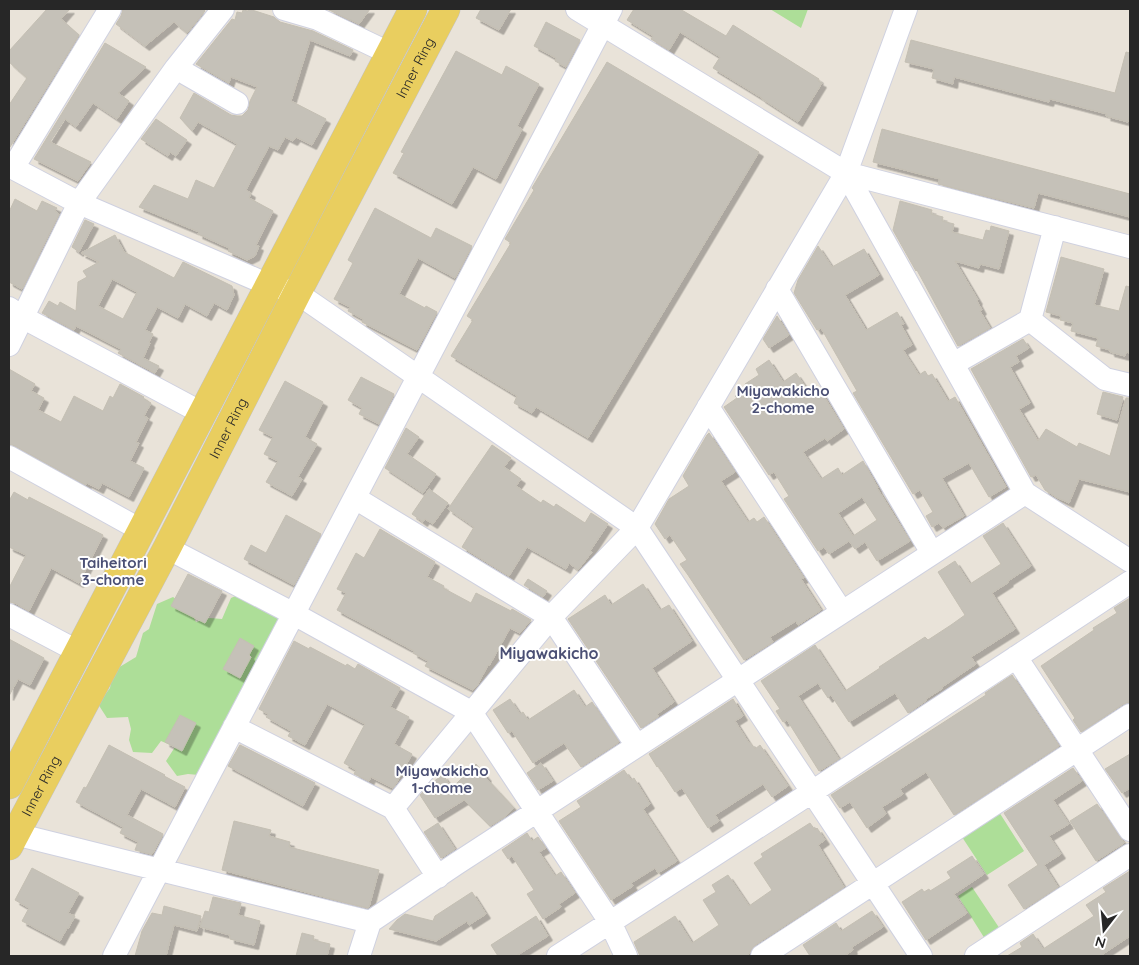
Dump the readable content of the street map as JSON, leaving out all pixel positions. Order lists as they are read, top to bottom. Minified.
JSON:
{"streets":{"main road":["Inner Ring"]},"districts":["Miyawakicho 2-chome","Taiheitori 3-chome","Miyawakicho","Miyawakicho 1-chome"],"north":"bottom"}
